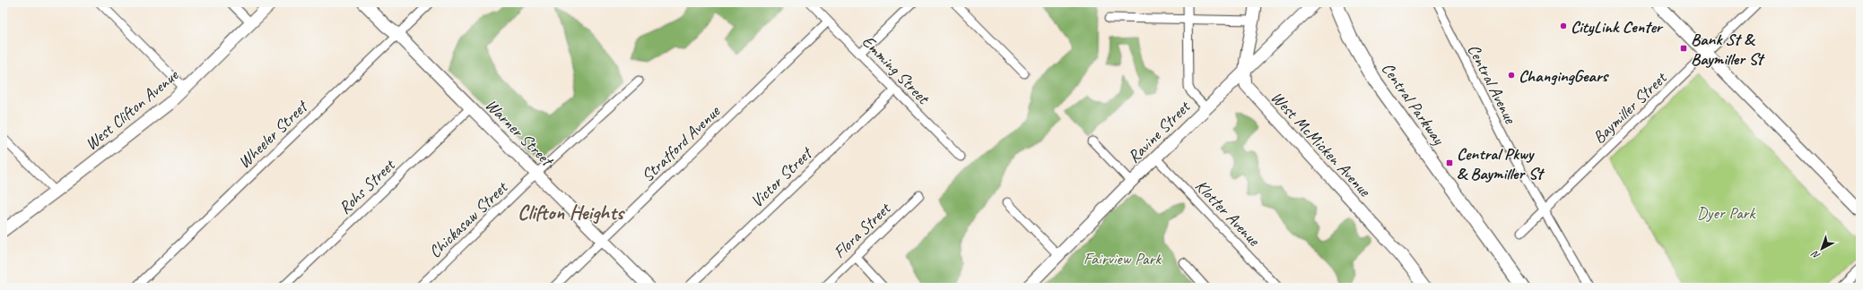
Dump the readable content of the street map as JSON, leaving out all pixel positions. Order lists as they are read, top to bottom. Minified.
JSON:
{"streets":{"main road":["Central Parkway"],"street":["Emming Street","Central Avenue","Baymiller Street","West Clifton Avenue","Warner Street","Ravine Street","Wheeler Street","Stratford Avenue","West McMicken Avenue","Victor Street","Rohs Street","Klotter Avenue","Chickasaw Street","Flora Street"]},"crossings":[["Emming Street","Stratford Avenue"],["Emming Street","Victor Street"],["Central Avenue","Baymiller Street"],["Warner Street","Wheeler Street"],["Warner Street","Stratford Avenue"],["Warner Street","Rohs Street"],["Warner Street","Chickasaw Street"],["Ravine Street","West McMicken Avenue"],["Ravine Street","Klotter Avenue"]],"districts":["Clifton Heights"],"parks":["Dyer Park","Fairview Park"],"places":{"other":["CityLink Center","ChangingGears"],"transit":["Bank St & Baymiller St","Central Pkwy & Baymiller St"]},"north":"bottom left"}
